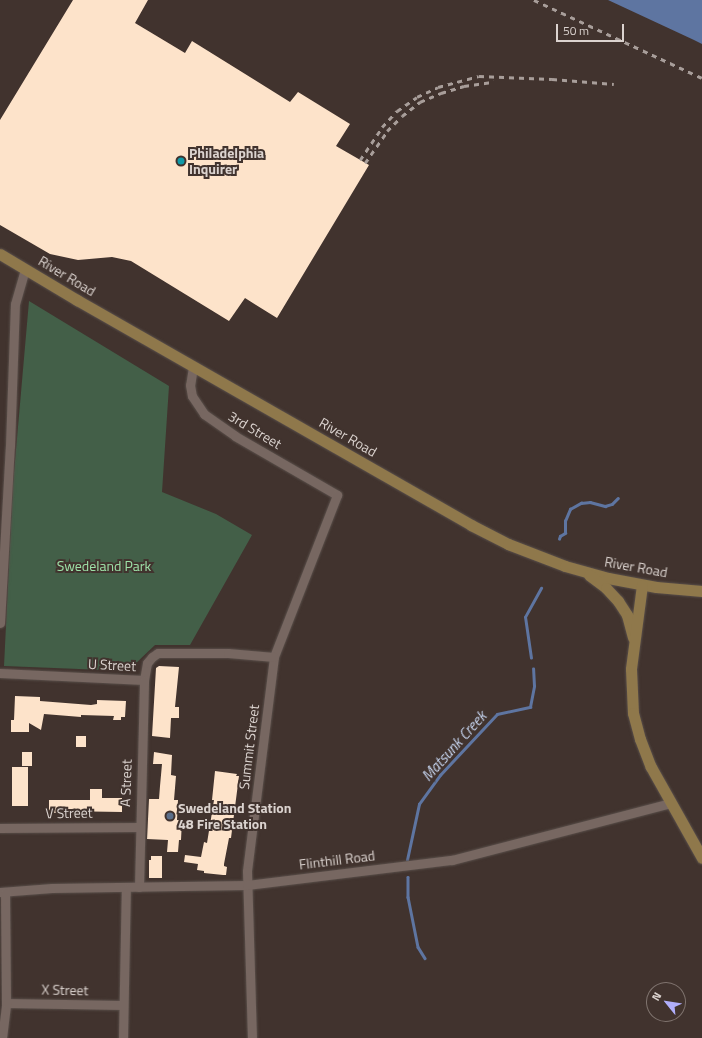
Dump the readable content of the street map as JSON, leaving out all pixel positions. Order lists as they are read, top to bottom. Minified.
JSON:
{"streets":{"main road":["River Road"],"street":["3rd Street","U Street","Summit Street","A Street","V Street","Flinthill Road","X Street"]},"crossings":[["River Road","3rd Street"],["3rd Street","Summit Street"],["U Street","Summit Street"],["U Street","A Street"],["Summit Street","Flinthill Road"],["A Street","V Street"],["A Street","Flinthill Road"]],"water":["Matsunk Creek"],"parks":["Swedeland Park"],"places":["Philadelphia Inquirer","Swedeland Station 48 Fire Station"],"scale_bar":"50 m","north":"top left"}
